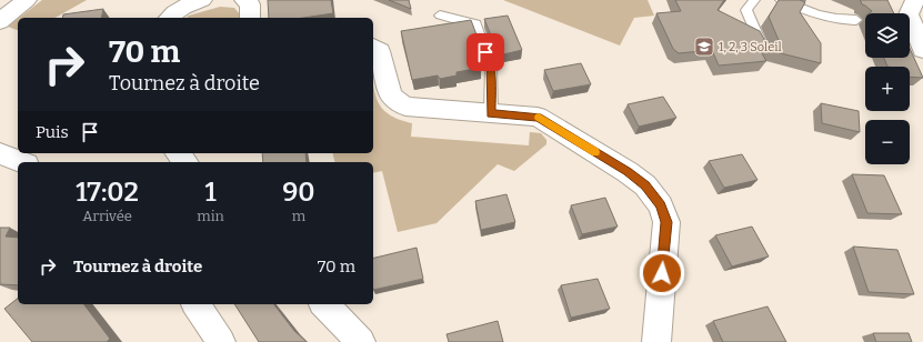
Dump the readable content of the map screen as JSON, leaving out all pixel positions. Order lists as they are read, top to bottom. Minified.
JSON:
{"places":{"school or university":["1, 2, 3 Soleil"]},"page":{"map_buttons":["+","−"],"turn":["70 m","Tournez à droite"],"then":"Puis","eta":["17:02","Arrivée","1","min","90","m"],"list":[{"name":"Tournez à droite","value":"70 m"}]}}
